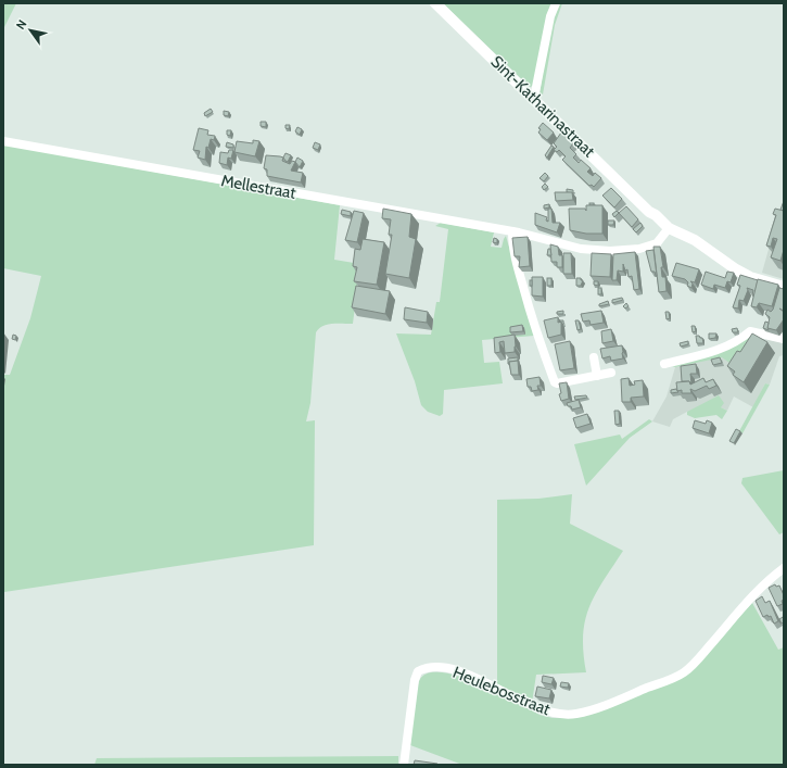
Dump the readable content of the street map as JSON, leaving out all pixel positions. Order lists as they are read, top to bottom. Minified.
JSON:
{"streets":{"street":["Sint-Katharinastraat","Mellestraat","Heulebosstraat"]},"crossings":[["Sint-Katharinastraat","Mellestraat"]],"north":"top left"}
